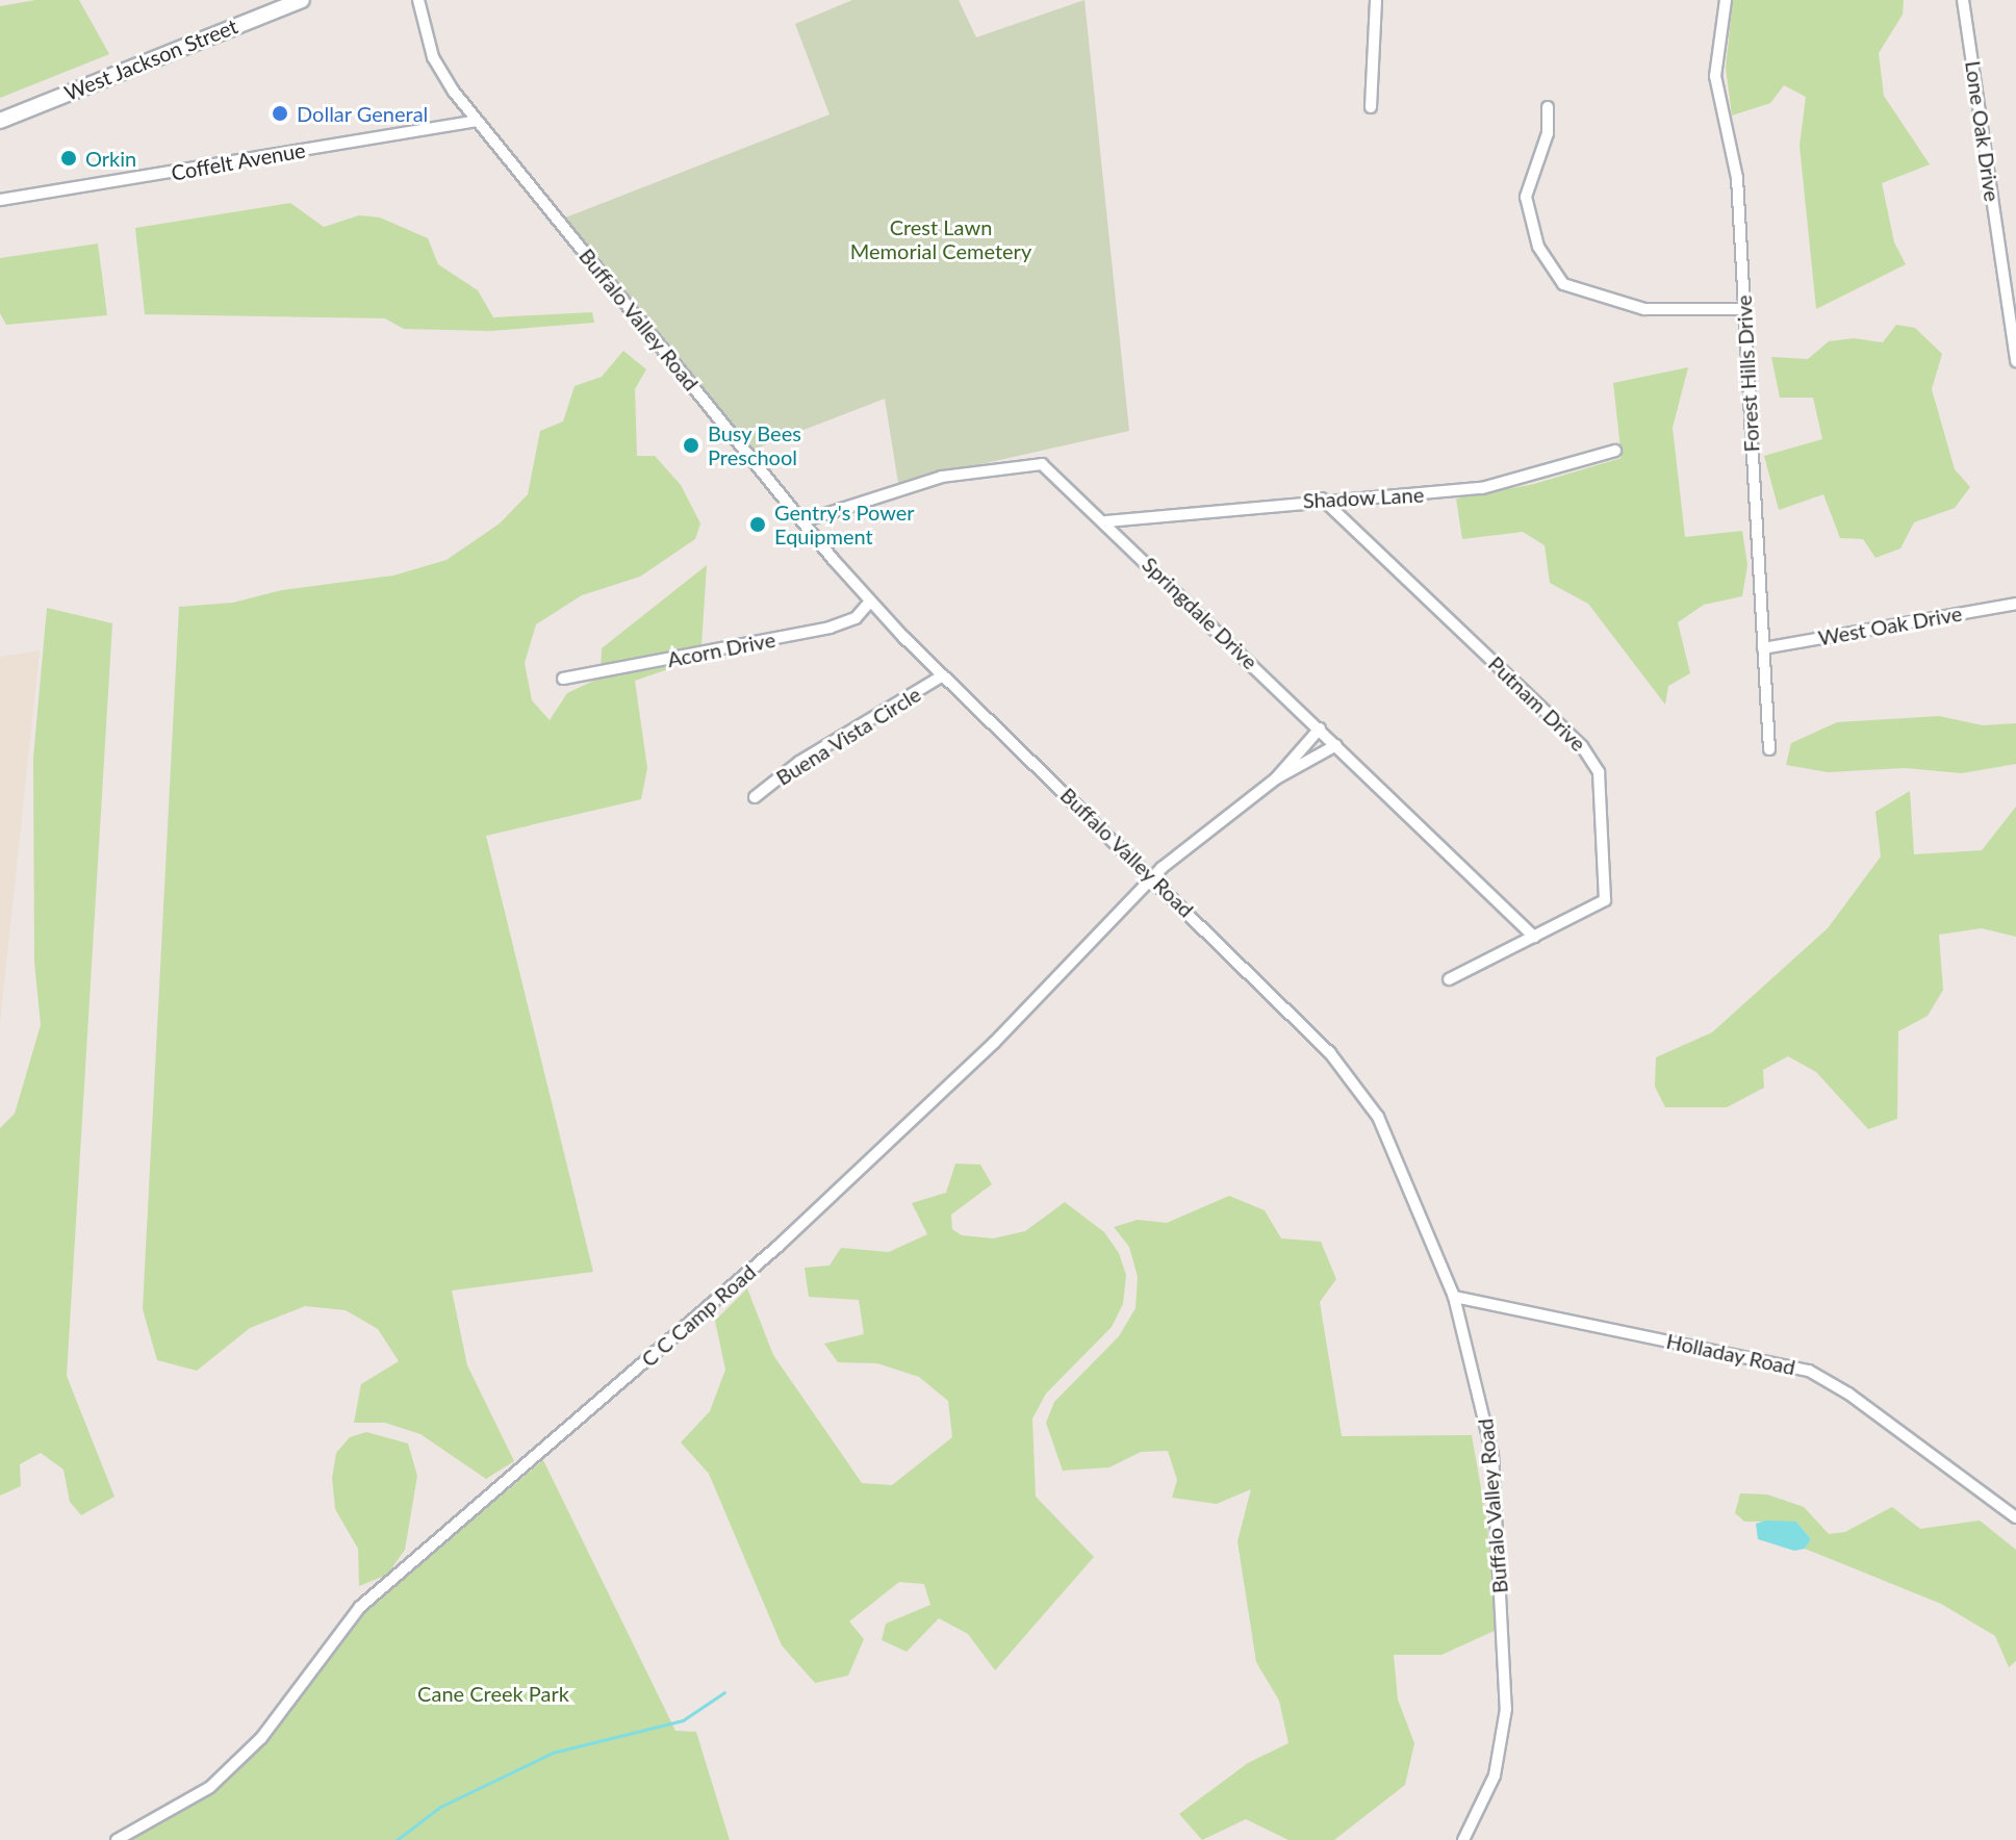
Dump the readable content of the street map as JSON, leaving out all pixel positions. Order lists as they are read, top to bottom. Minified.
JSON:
{"streets":{"street":["West Jackson Street","Lone Oak Drive","Coffelt Avenue","Buffalo Valley Road","Forest Hills Drive","Shadow Lane","Springdale Drive","West Oak Drive","Acorn Drive","Putnam Drive","Buena Vista Circle","C C Camp Road","Holladay Road"]},"crossings":[["Coffelt Avenue","Buffalo Valley Road"],["Buffalo Valley Road","Springdale Drive"],["Buffalo Valley Road","Acorn Drive"],["Buffalo Valley Road","Buena Vista Circle"],["Buffalo Valley Road","C C Camp Road"],["Buffalo Valley Road","Holladay Road"],["Forest Hills Drive","West Oak Drive"],["Shadow Lane","Springdale Drive"],["Shadow Lane","Putnam Drive"],["Springdale Drive","Putnam Drive"]],"parks":["Crest Lawn Memorial Cemetery","Cane Creek Park"],"places":["Dollar General","Orkin","Busy Bees Preschool","Gentry's Power Equipment"]}
